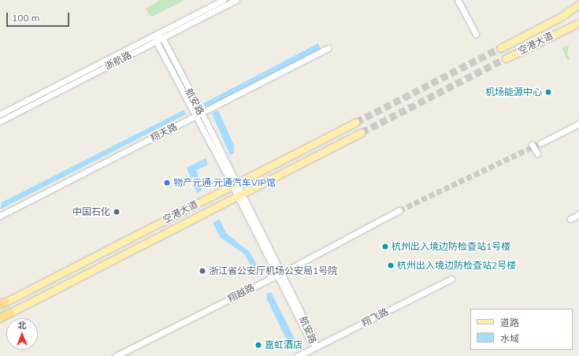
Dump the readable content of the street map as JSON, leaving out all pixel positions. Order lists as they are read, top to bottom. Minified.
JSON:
{"streets":{"main road":["空港大道"],"street":["浙航路","航安路","翔天路","翔越路","翔飞路"]},"crossings":[["空港大道","航安路"],["浙航路","航安路"],["航安路","翔天路"],["航安路","翔越路"],["航安路","翔飞路"]],"places":["机场能源中心","物产元通·元通汽车VIP馆","中国石化","杭州出入境边防检查站1号楼","杭州出入境边防检查站2号楼","浙江省公安厅机场公安局1号院","嘉虹酒店"],"legend":["道路","水域"],"scale_bar":"100 m","north":"top"}
